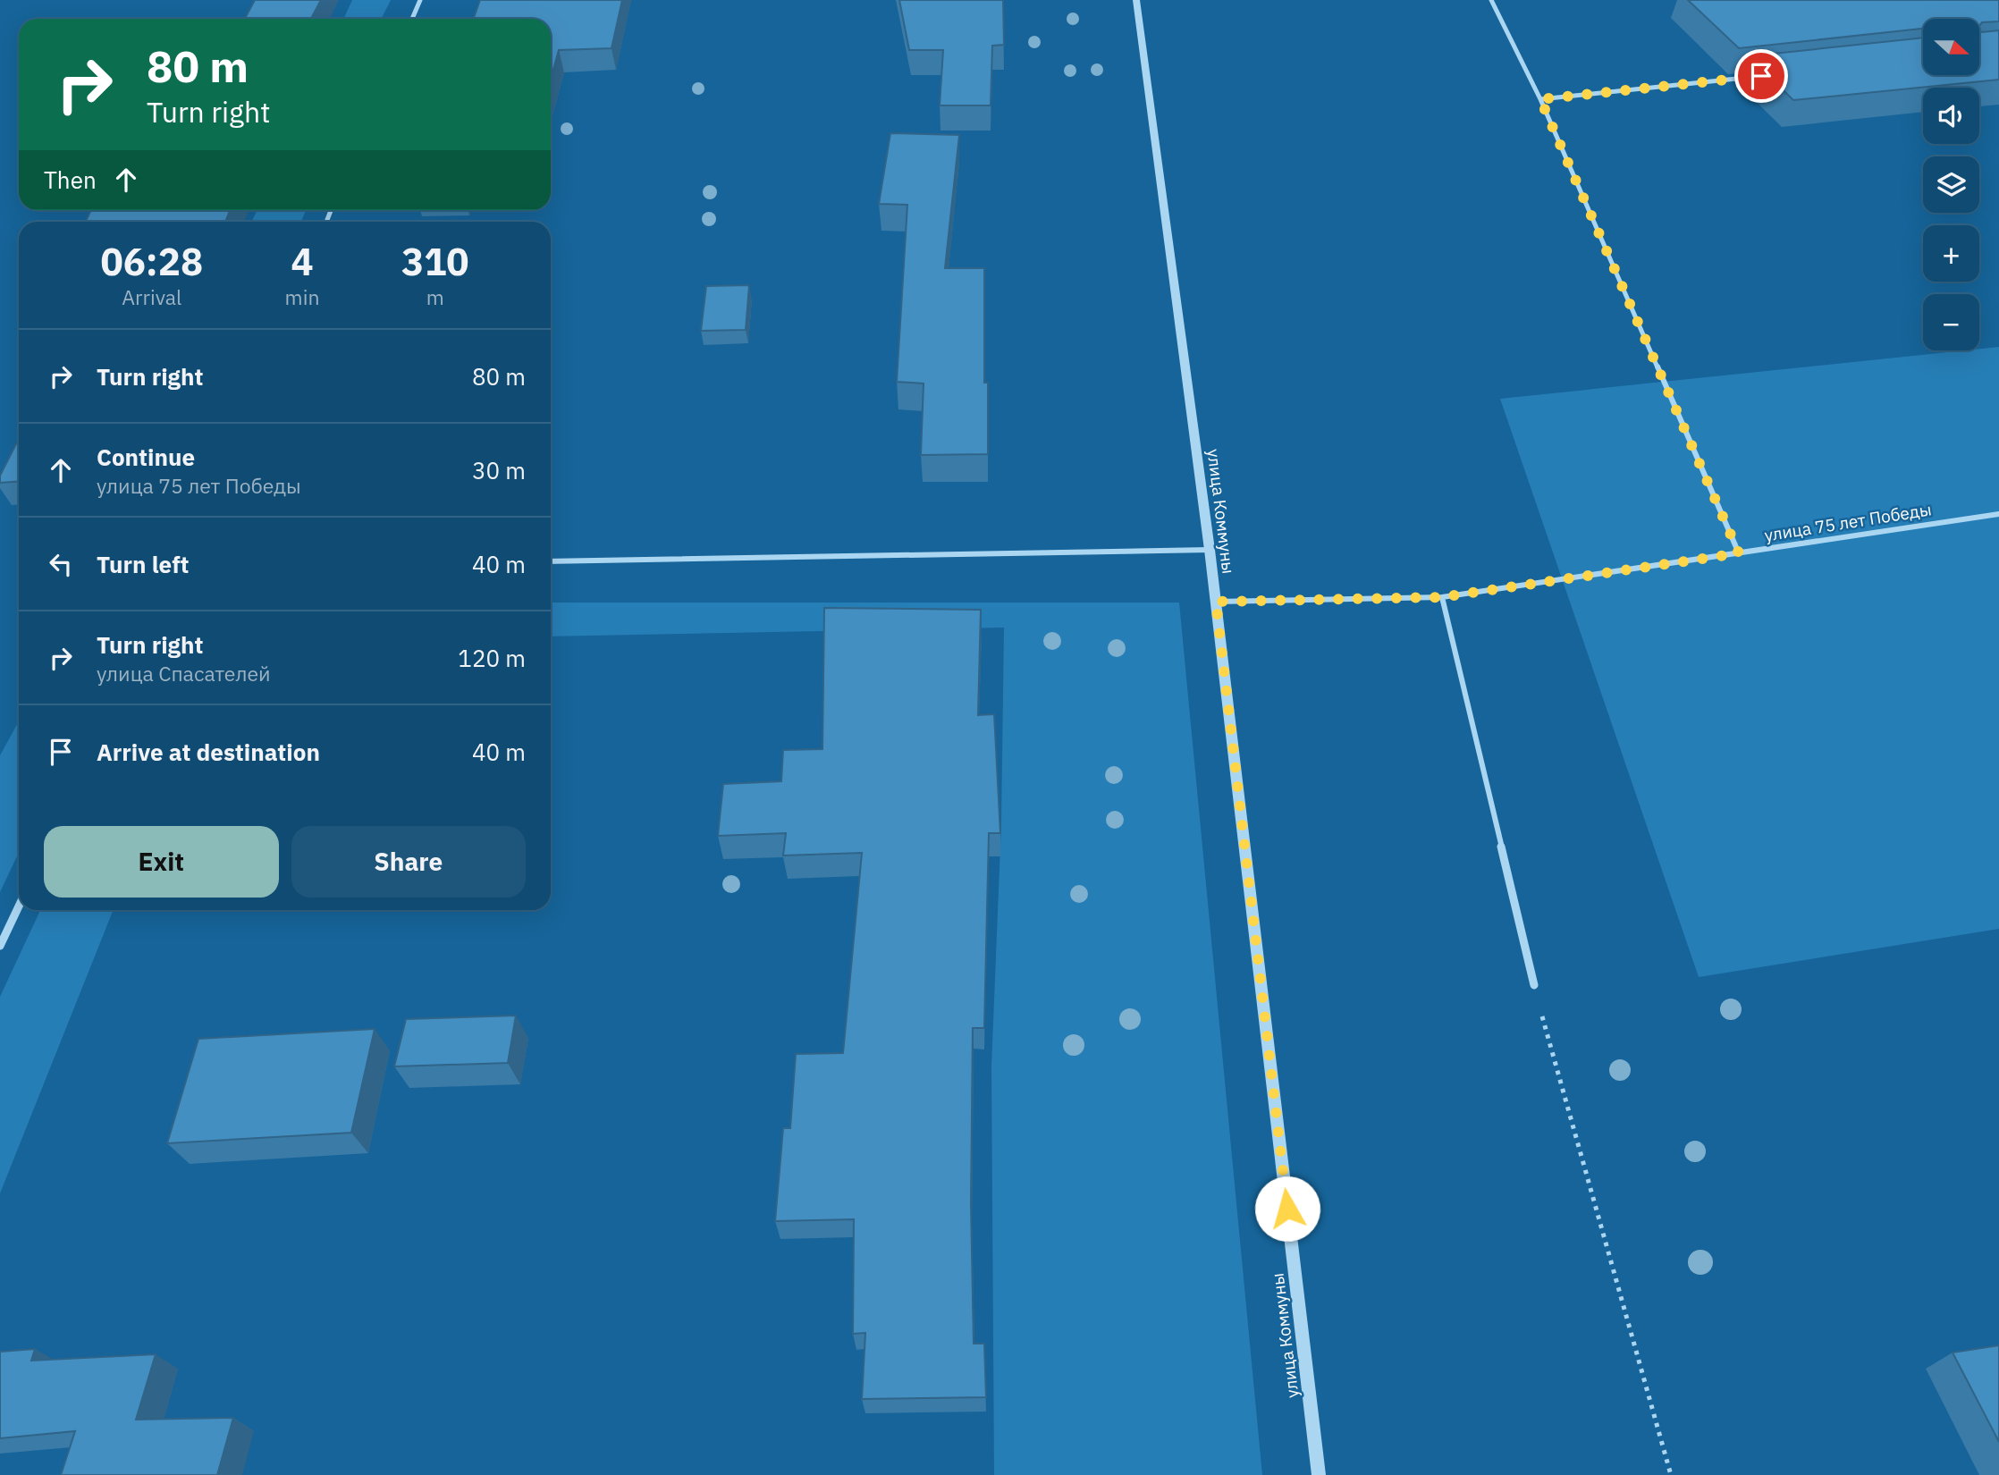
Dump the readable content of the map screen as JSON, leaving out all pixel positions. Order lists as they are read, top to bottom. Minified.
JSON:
{"streets":{"street":["улица Коммуны","улица 75 лет Победы"]},"crossings":[["улица Коммуны","улица 75 лет Победы"]],"north":"right","page":{"map_buttons":["+","−"],"turn":["80 m","Turn right"],"then":"Then","eta":["06:28","Arrival","4","min","310","m"],"list":[{"name":"Turn right","value":"80 m"},{"name":"Continue","note":"улица 75 лет Победы","value":"30 m"},{"name":"Turn left","value":"40 m"},{"name":"Turn right","note":"улица Спасателей","value":"120 m"},{"name":"Arrive at destination","value":"40 m"}],"buttons":["Exit","Share"]}}
